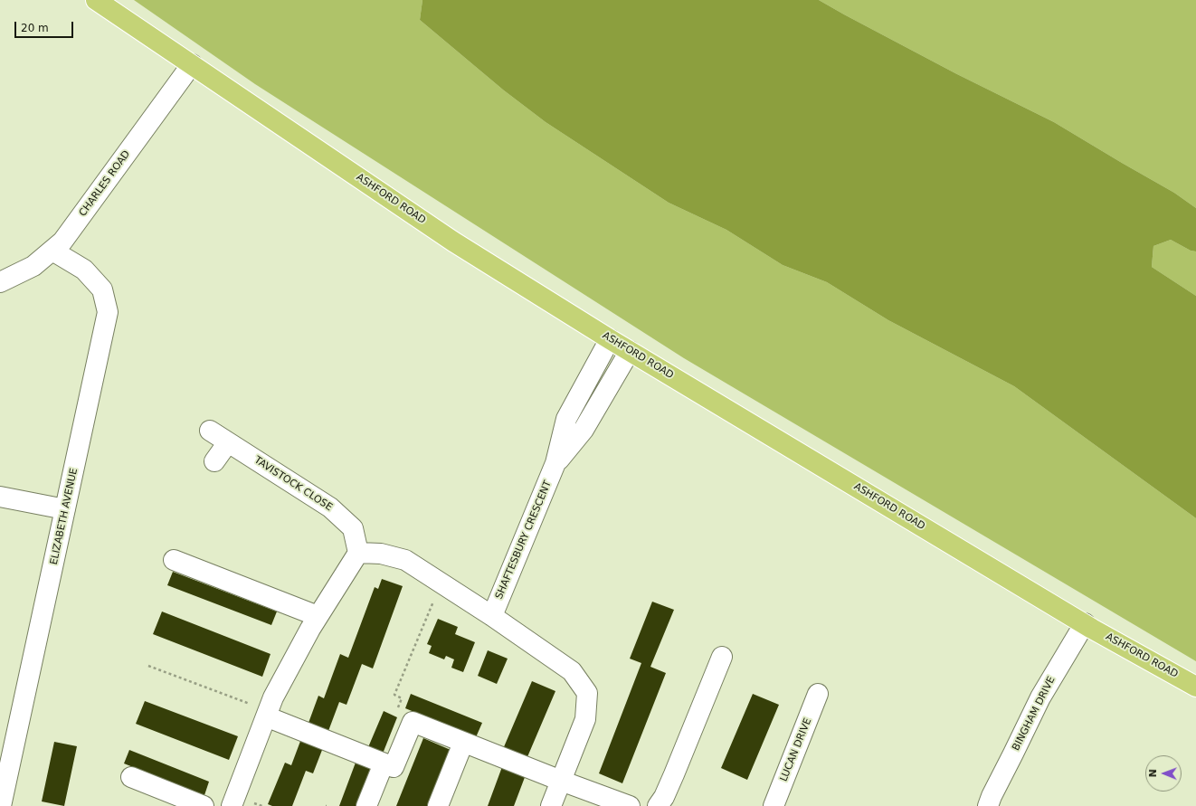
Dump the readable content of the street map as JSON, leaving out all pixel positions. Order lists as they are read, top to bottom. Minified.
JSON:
{"streets":{"main road":["ASHFORD ROAD"],"street":["CHARLES ROAD","TAVISTOCK CLOSE","ELIZABETH AVENUE","SHAFTESBURY CRESCENT","BINGHAM DRIVE","LUCAN DRIVE"]},"crossings":[["CHARLES ROAD","ASHFORD ROAD"],["CHARLES ROAD","ELIZABETH AVENUE"],["ASHFORD ROAD","SHAFTESBURY CRESCENT"],["ASHFORD ROAD","BINGHAM DRIVE"]],"scale_bar":"20 m","north":"left"}
